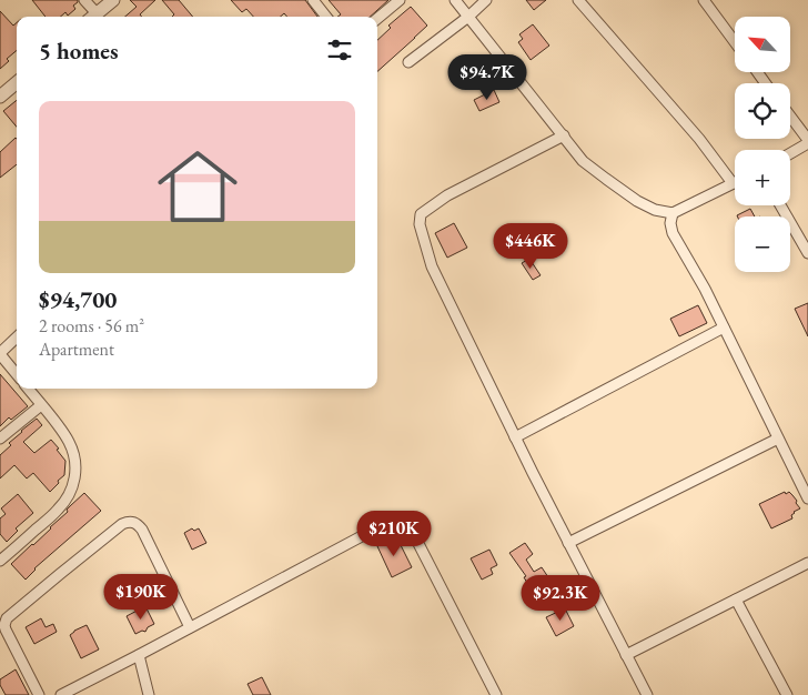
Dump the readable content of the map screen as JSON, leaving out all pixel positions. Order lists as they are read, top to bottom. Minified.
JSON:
{"north":"top left","page":{"map_buttons":["+","−"],"heading":"5 homes","price":["$94.7K","$446K","$210K","$190K","$92.3K"],"list":[{"name":"$94,700","note":"2 rooms · 56 m² · Apartment"}]}}
